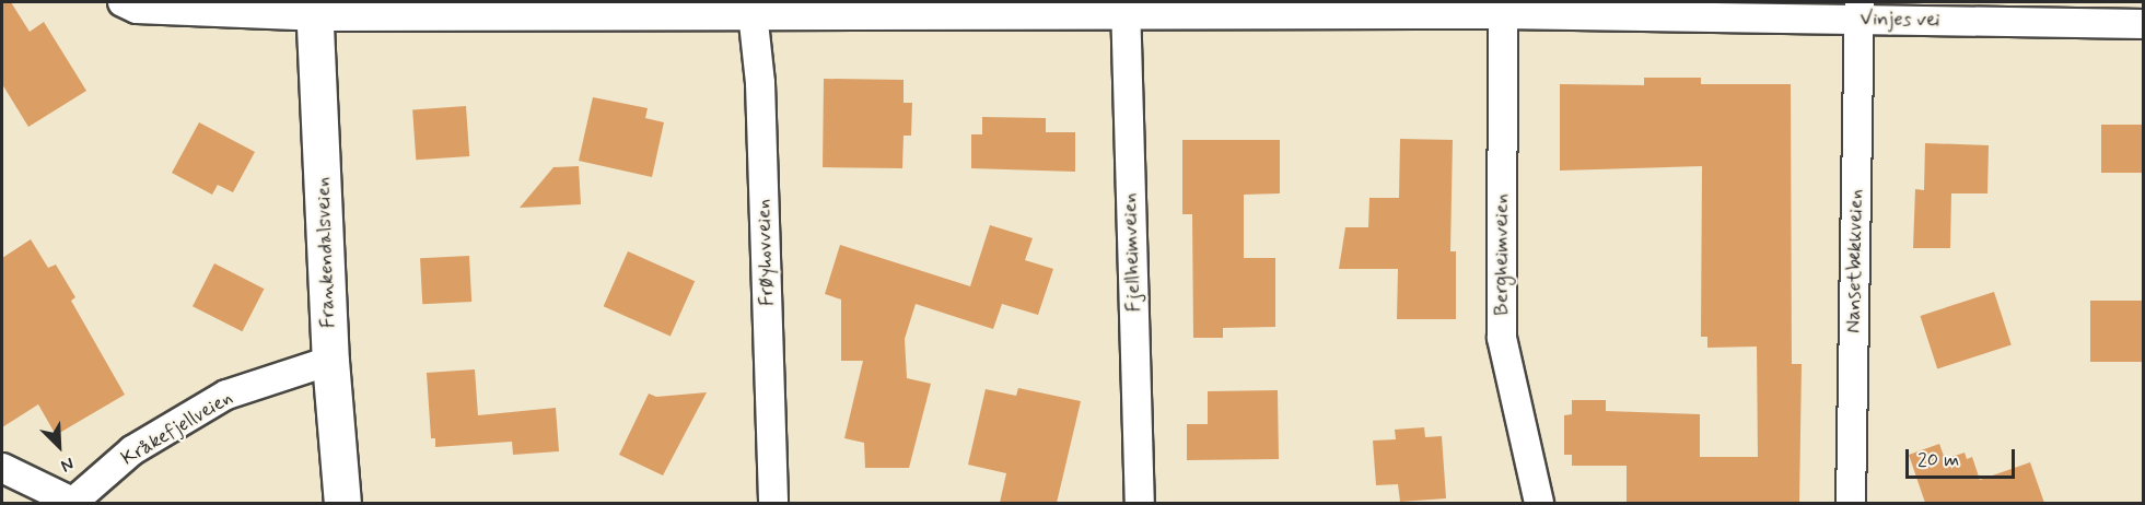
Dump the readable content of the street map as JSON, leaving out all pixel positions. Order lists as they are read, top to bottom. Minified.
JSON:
{"streets":{"main road":["Frankendalsveien"],"street":["Vinjes vei","Frøyhovveien","Fjellheimveien","Bergheimveien","Nansetbekkveien","Kråkefjellveien"]},"crossings":[["Vinjes vei","Frankendalsveien"],["Vinjes vei","Frøyhovveien"],["Vinjes vei","Fjellheimveien"],["Vinjes vei","Bergheimveien"],["Vinjes vei","Nansetbekkveien"],["Frankendalsveien","Kråkefjellveien"]],"scale_bar":"20 m","north":"bottom right"}
